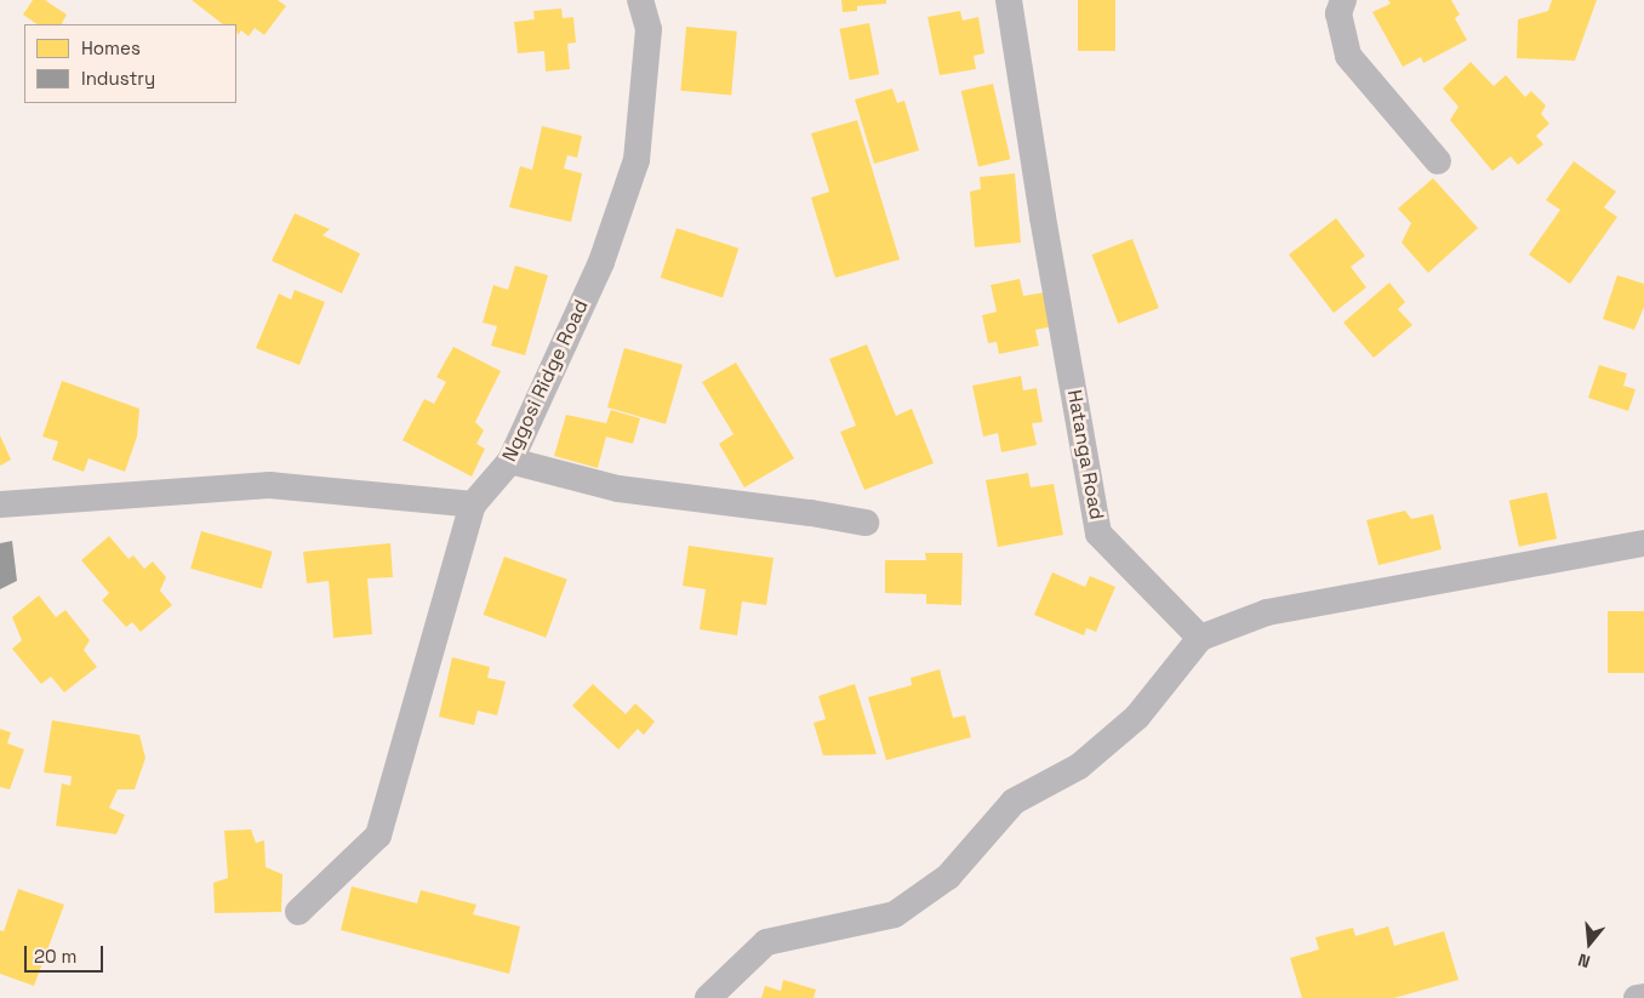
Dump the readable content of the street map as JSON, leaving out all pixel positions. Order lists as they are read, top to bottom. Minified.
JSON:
{"streets":{"street":["Nggosi Ridge Road","Hatanga Road"]},"legend":["Homes","Industry"],"scale_bar":"20 m","north":"bottom"}
